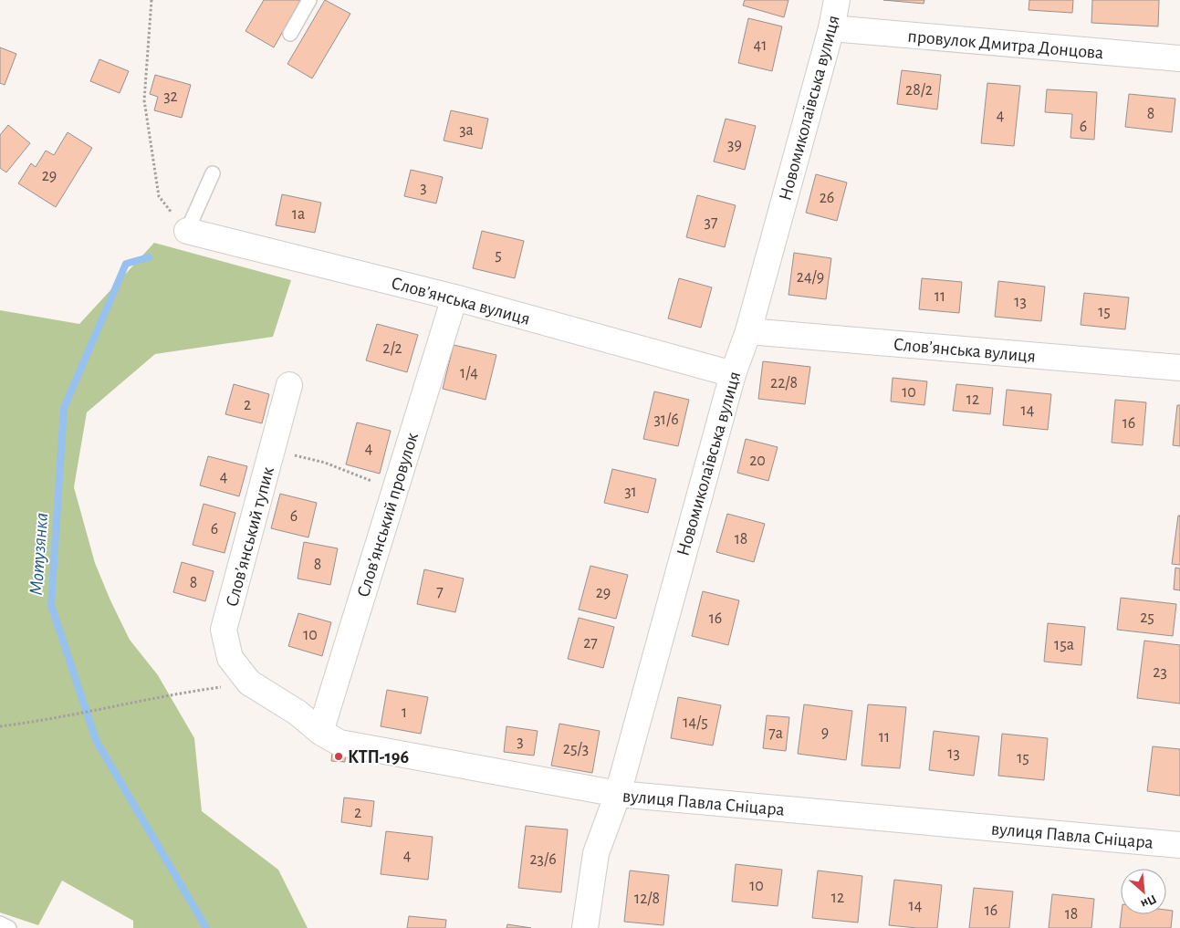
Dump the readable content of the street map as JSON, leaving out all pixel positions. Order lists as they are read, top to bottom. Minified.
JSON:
{"streets":{"street":["провулок Дмитра Донцова","Новомиколаївська вулиця","Словʼянська вулиця","Словʼянський провулок","Словʼянський тупик","вулиця Павла Сніцара"]},"crossings":[["провулок Дмитра Донцова","Новомиколаївська вулиця"],["Новомиколаївська вулиця","Словʼянська вулиця"],["Новомиколаївська вулиця","вулиця Павла Сніцара"],["Словʼянська вулиця","Словʼянський провулок"],["Словʼянський провулок","вулиця Павла Сніцара"],["Словʼянський тупик","вулиця Павла Сніцара"]],"water":["Мотузянка"],"places":["КТП-196"],"house_numbers":["41","28/2","32","8","4","6","3а","39","29","3","26","1а","37","5","24/9","11","13","15","2/2","1/4","22/8","10","12","2","14","31/6","16","4","20","4","31","6","6","18","8","8","7","29","25","16","10","27","15а","23","1","14/5","9","7а","11","3","25/3","13","15","2","4","23/6","10","12","12/8","14","16","18"],"north":"bottom right"}
